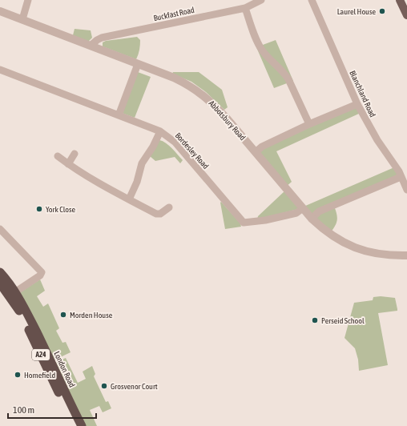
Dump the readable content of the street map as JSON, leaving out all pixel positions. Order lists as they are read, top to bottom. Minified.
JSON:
{"streets":{"highway":["A24","London Road"],"street":["Buckfast Road","Blanchland Road","Abbotsbury Road","Bordesley Road"]},"crossings":[["Buckfast Road","Abbotsbury Road"],["Abbotsbury Road","Bordesley Road"]],"places":["Laurel House","York Close","Morden House","Perseid School","Homefield","Grosvenor Court"],"scale_bar":"100 m"}
